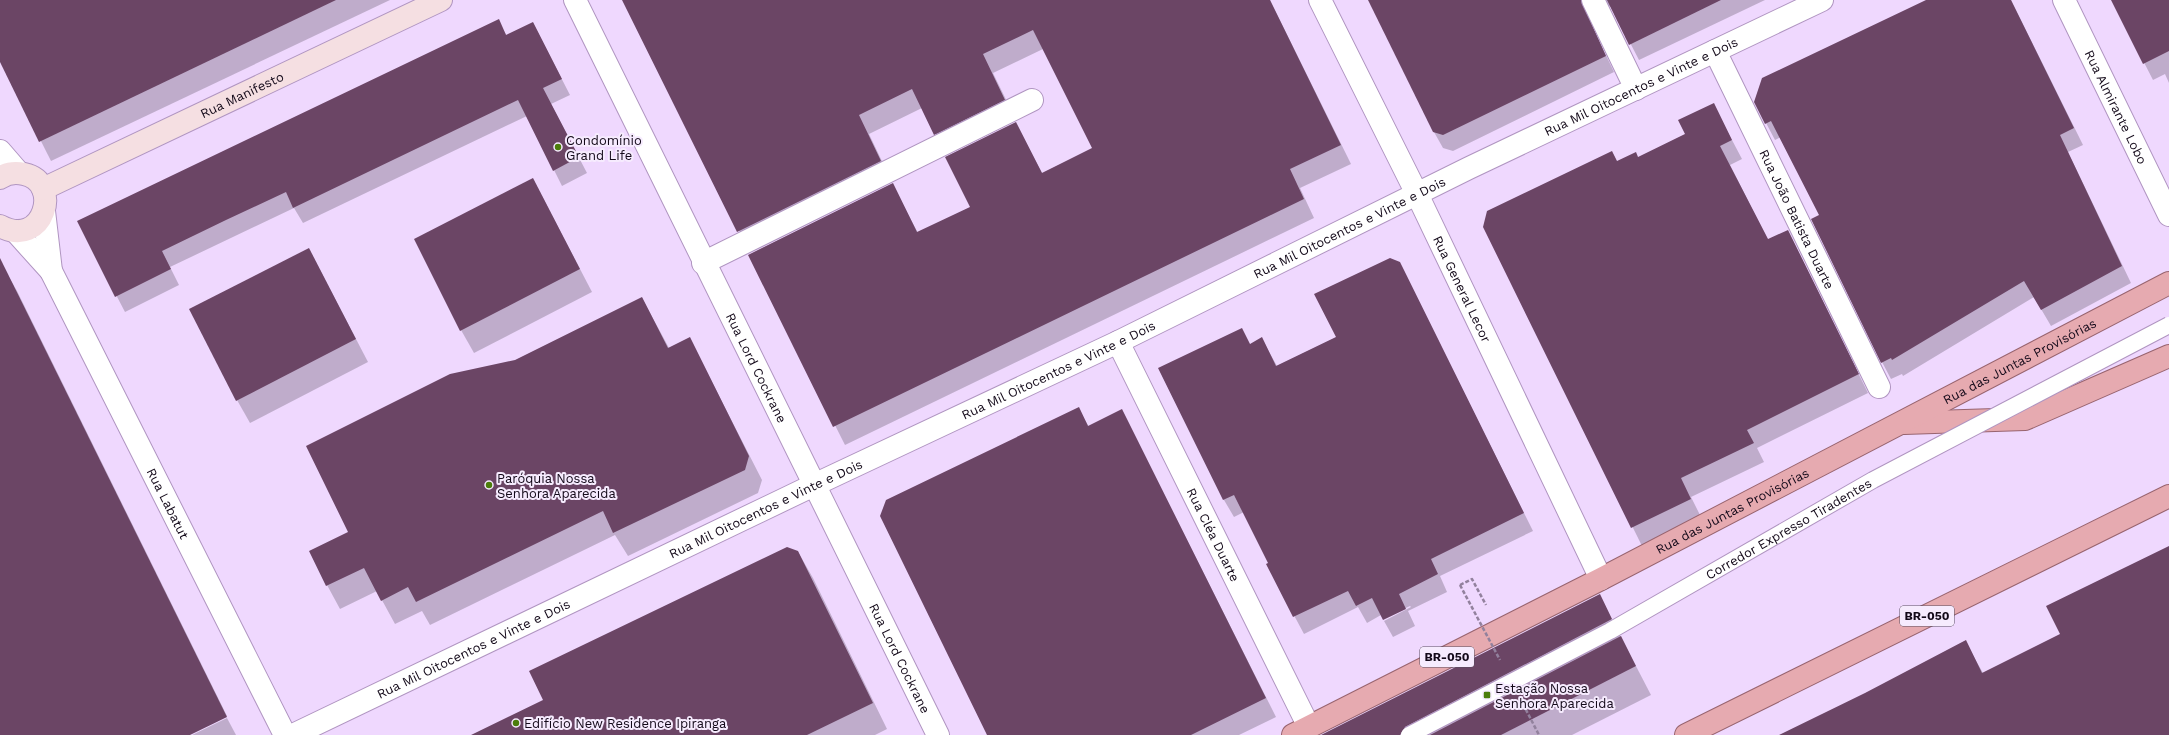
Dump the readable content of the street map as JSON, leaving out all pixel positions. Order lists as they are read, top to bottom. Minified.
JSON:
{"streets":{"highway":["Rua das Juntas Provisórias","BR-050"],"main road":["Rua Manifesto"],"street":["Rua Mil Oitocentos e Vinte e Dois","Rua Almirante Lobo","Rua João Batista Duarte","Rua General Lecor","Rua Lord Cockrane","Rua Labatut","Rua Cléa Duarte"],"lane":["Corredor Expresso Tiradentes"]},"crossings":[["Rua Mil Oitocentos e Vinte e Dois","Rua João Batista Duarte"],["Rua Mil Oitocentos e Vinte e Dois","Rua General Lecor"],["Rua Mil Oitocentos e Vinte e Dois","Rua Lord Cockrane"],["Rua Mil Oitocentos e Vinte e Dois","Rua Cléa Duarte"],["Rua General Lecor","Rua das Juntas Provisórias"],["Rua das Juntas Provisórias","Rua Cléa Duarte"]],"places":{"other":["Condomínio Grand Life","Paróquia Nossa Senhora Aparecida","Edifício New Residence Ipiranga"],"transit":["Estação Nossa Senhora Aparecida"]}}
